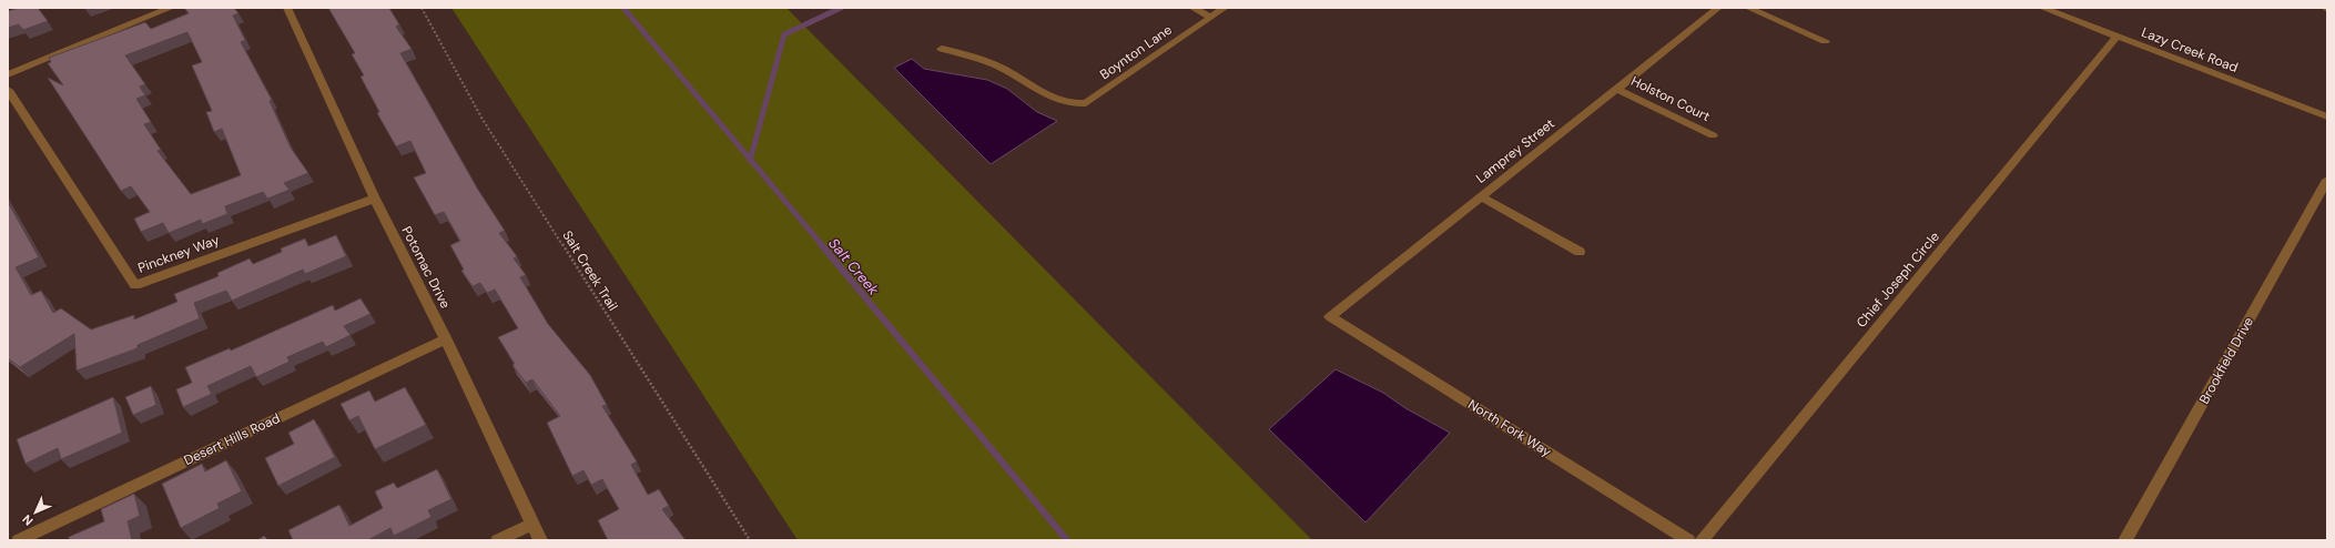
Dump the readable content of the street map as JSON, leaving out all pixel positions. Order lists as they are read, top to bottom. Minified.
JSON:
{"streets":{"street":["Lazy Creek Road","Boynton Lane","Holston Court","Lamprey Street","Pinckney Way","Potomac Drive","Chief Joseph Circle","Brookfield Drive","North Fork Way","Desert Hills Road"],"path":["Salt Creek Trail"]},"crossings":[["Lazy Creek Road","Chief Joseph Circle"],["Holston Court","Lamprey Street"],["Lamprey Street","North Fork Way"],["Pinckney Way","Potomac Drive"],["Potomac Drive","Desert Hills Road"]],"water":["Salt Creek"],"north":"bottom left"}
